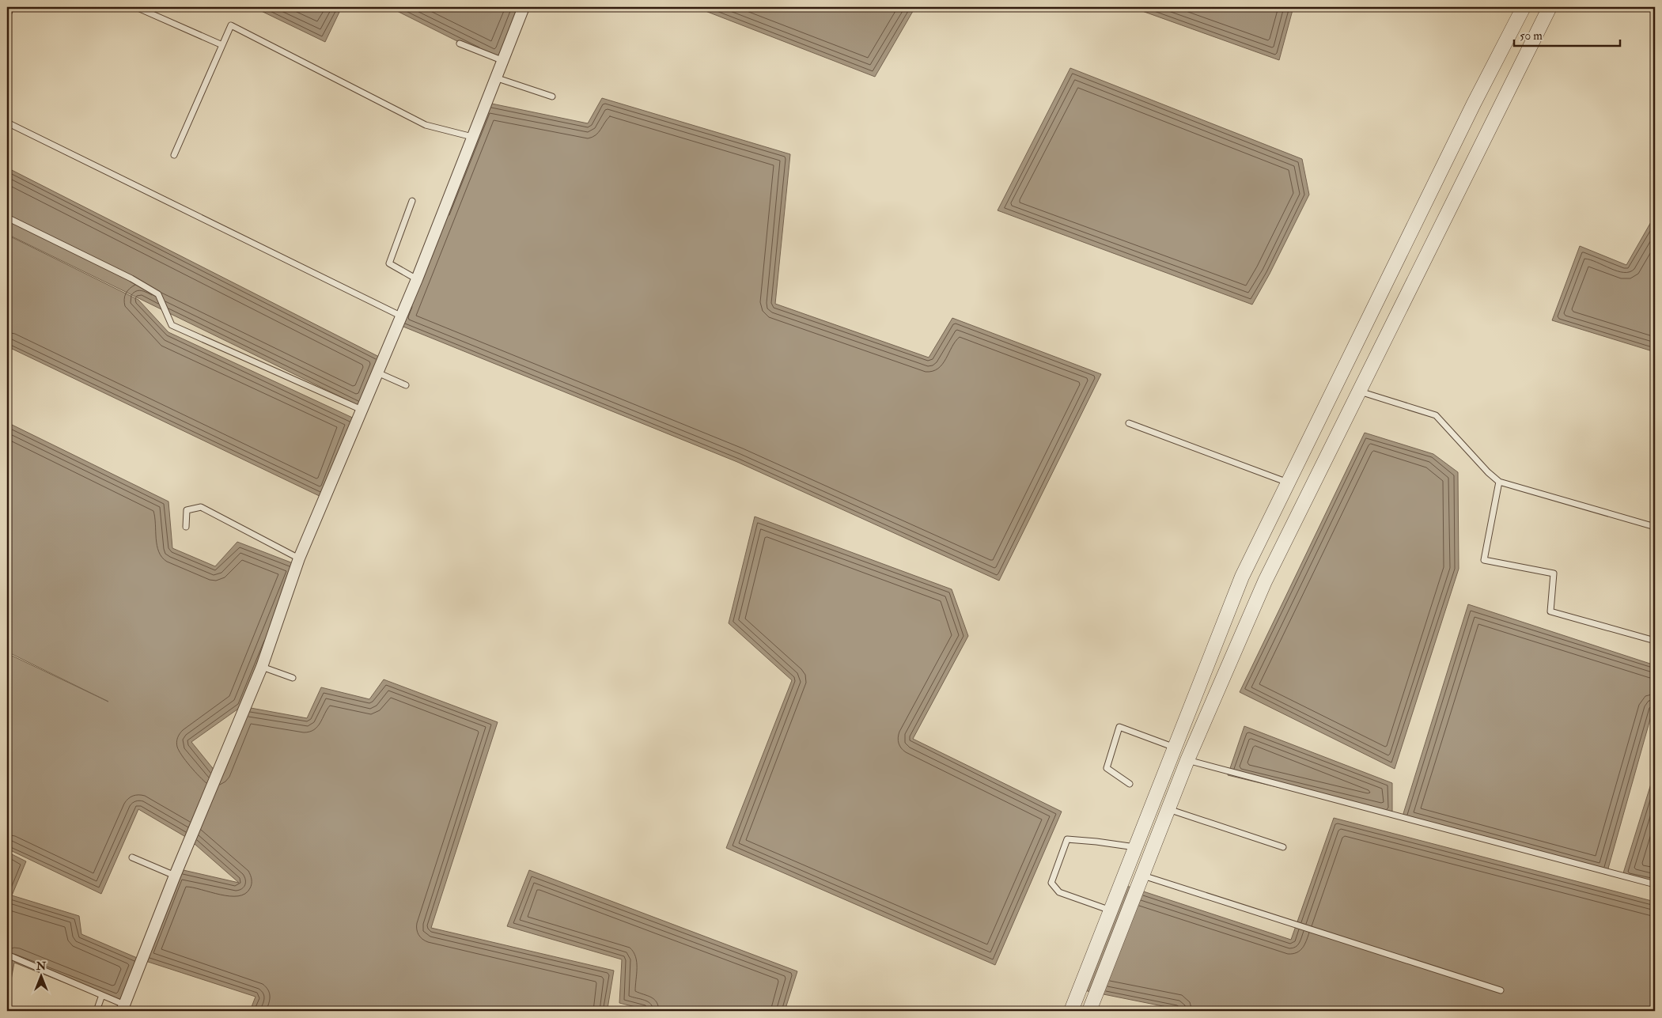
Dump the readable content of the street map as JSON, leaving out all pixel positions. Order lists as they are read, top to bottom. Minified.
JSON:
{"scale_bar":"50 m","north":"top"}
